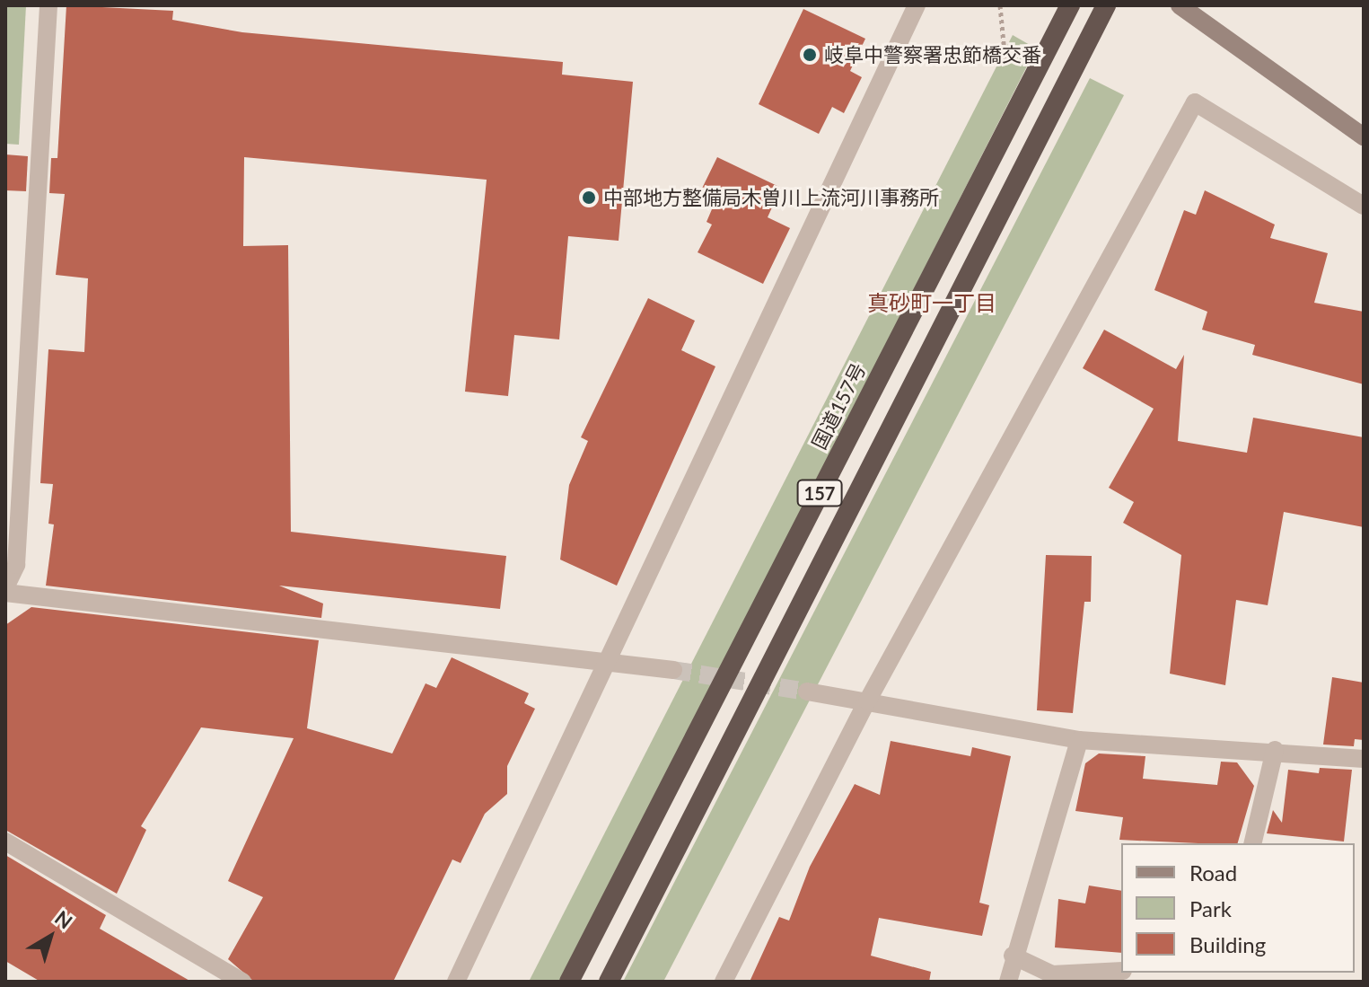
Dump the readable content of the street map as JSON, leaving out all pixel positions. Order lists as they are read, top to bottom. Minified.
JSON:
{"streets":{"highway":["国道157号","157"]},"districts":["真砂町一丁目"],"places":["岐阜中警察署忠節橋交番","中部地方整備局木曽川上流河川事務所"],"legend":["Road","Park","Building"],"north":"top right"}
